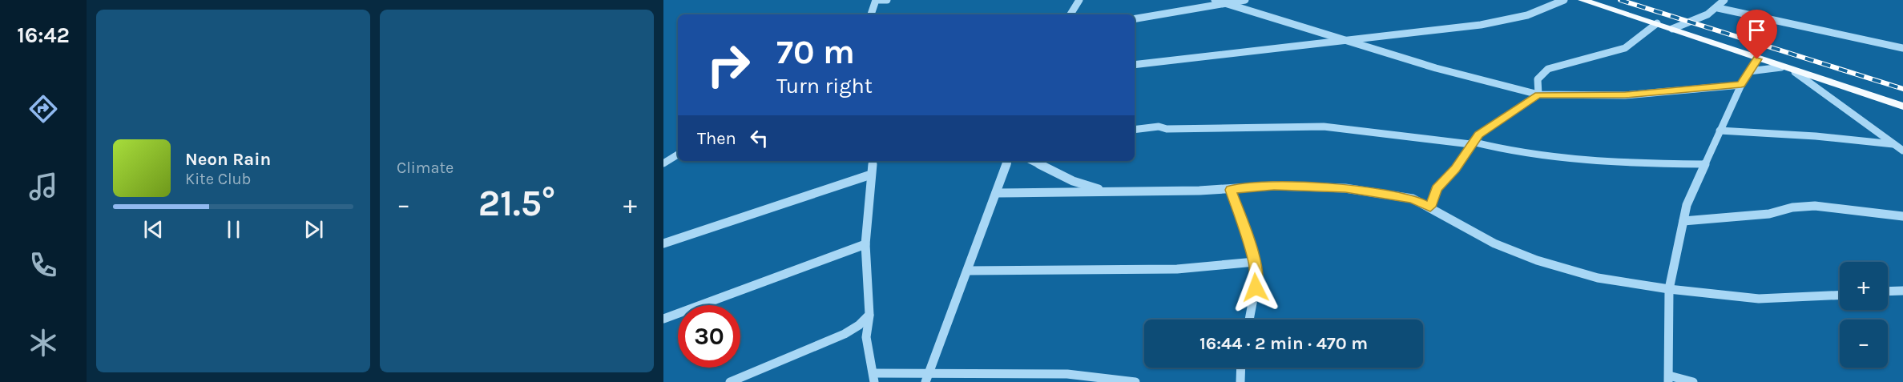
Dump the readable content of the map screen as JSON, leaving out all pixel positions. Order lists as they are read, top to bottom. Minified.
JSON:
{"page":{"tabs":"16:42","tile":"Climate","turn":["70 m","Turn right"],"then":"Then","song":["Neon Rain","Kite Club"],"heat":["−","21.5°","+"],"map_buttons":["+","−"],"limit":"30","trip":"16:44 · 2 min · 470 m"}}
